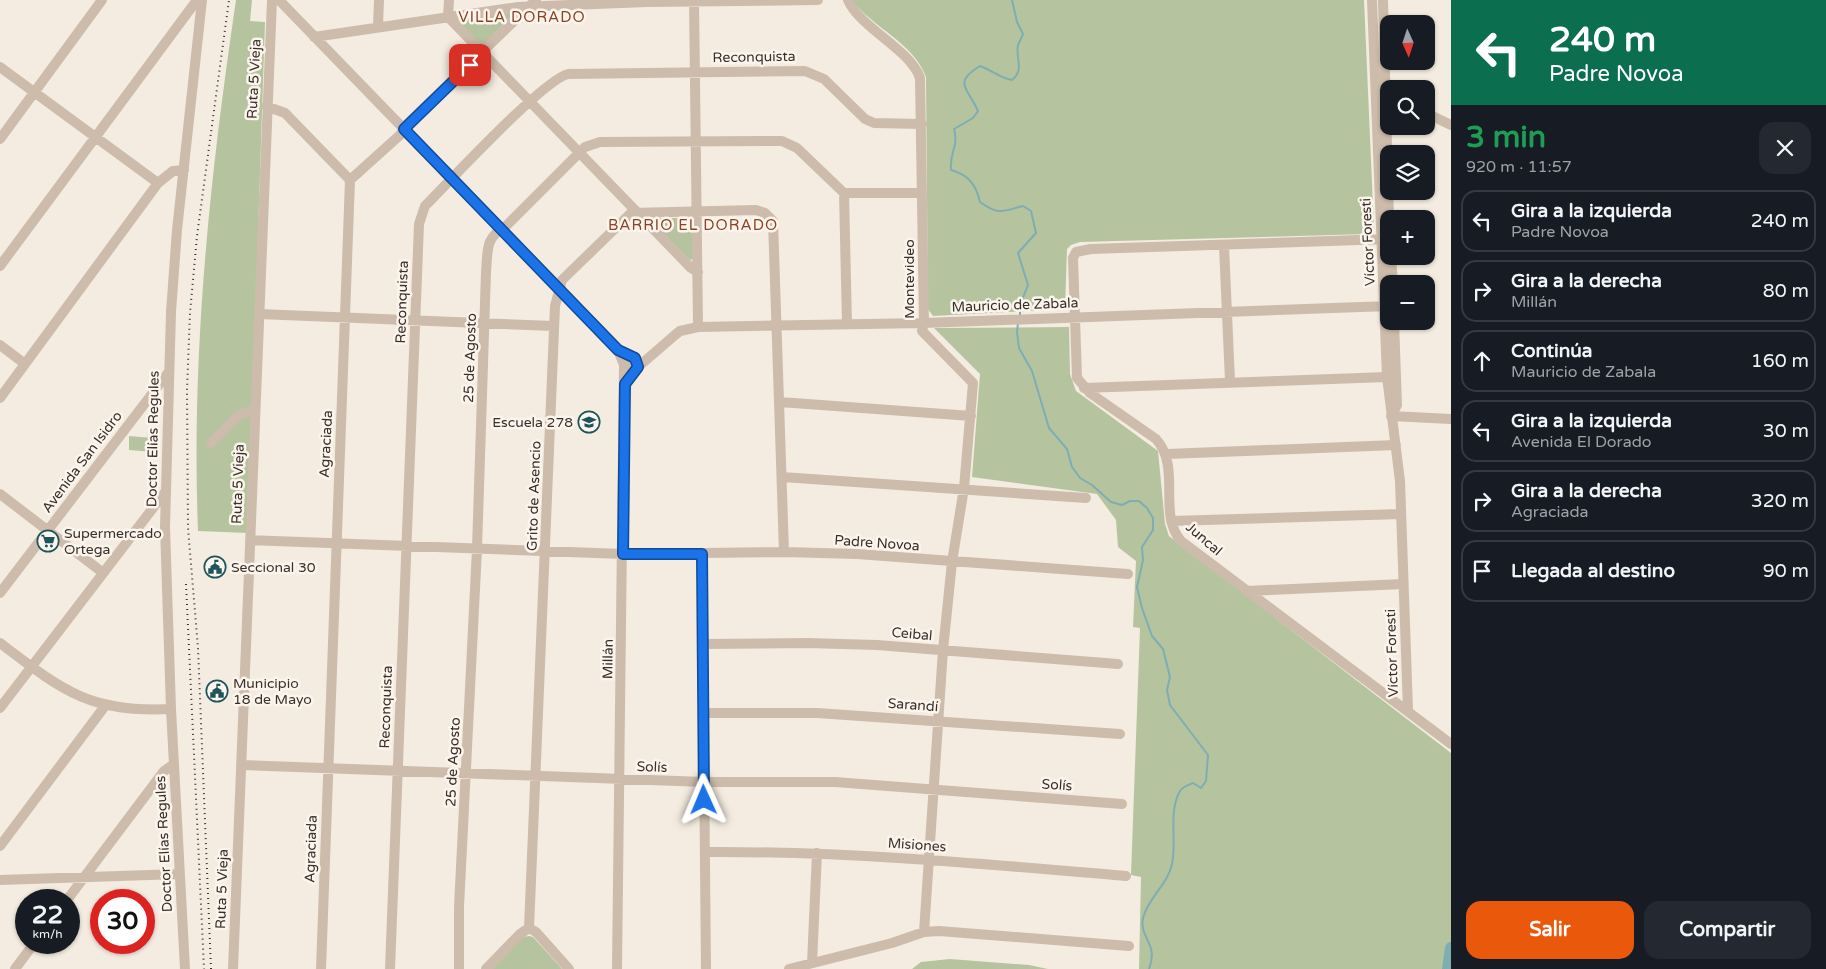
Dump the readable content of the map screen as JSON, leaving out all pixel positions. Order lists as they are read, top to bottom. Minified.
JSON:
{"streets":{"street":["Reconquista","Ruta 5 Vieja","Víctor Foresti","Montevideo","Mauricio de Zabala","25 de Agosto","Doctor Elías Regules","Agraciada","Avenida San Isidro","Grito de Asencio","Juncal","Padre Novoa","Ceibal","Millán","Sarandí","Solís","Misiones"]},"crossings":[["Reconquista","Montevideo"],["Reconquista","Padre Novoa"],["Reconquista","Solís"],["Ruta 5 Vieja","Padre Novoa"],["Ruta 5 Vieja","Solís"],["Víctor Foresti","Juncal"],["Montevideo","Mauricio de Zabala"],["Montevideo","Padre Novoa"],["Montevideo","Ceibal"],["Montevideo","Sarandí"],["Montevideo","Solís"],["Montevideo","Misiones"],["Mauricio de Zabala","Millán"],["25 de Agosto","Padre Novoa"],["25 de Agosto","Solís"],["Doctor Elías Regules","Avenida San Isidro"],["Agraciada","Padre Novoa"],["Agraciada","Solís"],["Grito de Asencio","Padre Novoa"],["Grito de Asencio","Solís"],["Padre Novoa","Millán"],["Millán","Solís"]],"districts":["VILLA DORADO","BARRIO EL DORADO"],"places":{"school or university":["Escuela 278"],"supermarket":["Supermercado Ortega"],"public building":["Seccional 30","Municipio 18 de Mayo"]},"north":"bottom","page":{"turn":["240 m","Padre Novoa"],"map_buttons":["+","−"],"heading":["3 min","920 m · 11:57"],"list":[{"name":"Gira a la izquierda","note":"Padre Novoa","value":"240 m"},{"name":"Gira a la derecha","note":"Millán","value":"80 m"},{"name":"Continúa","note":"Mauricio de Zabala","value":"160 m"},{"name":"Gira a la izquierda","note":"Avenida El Dorado","value":"30 m"},{"name":"Gira a la derecha","note":"Agraciada","value":"320 m"},{"name":"Llegada al destino","value":"90 m"}],"speed":"22 km/h","limit":"30","buttons":["Salir","Compartir"]}}
